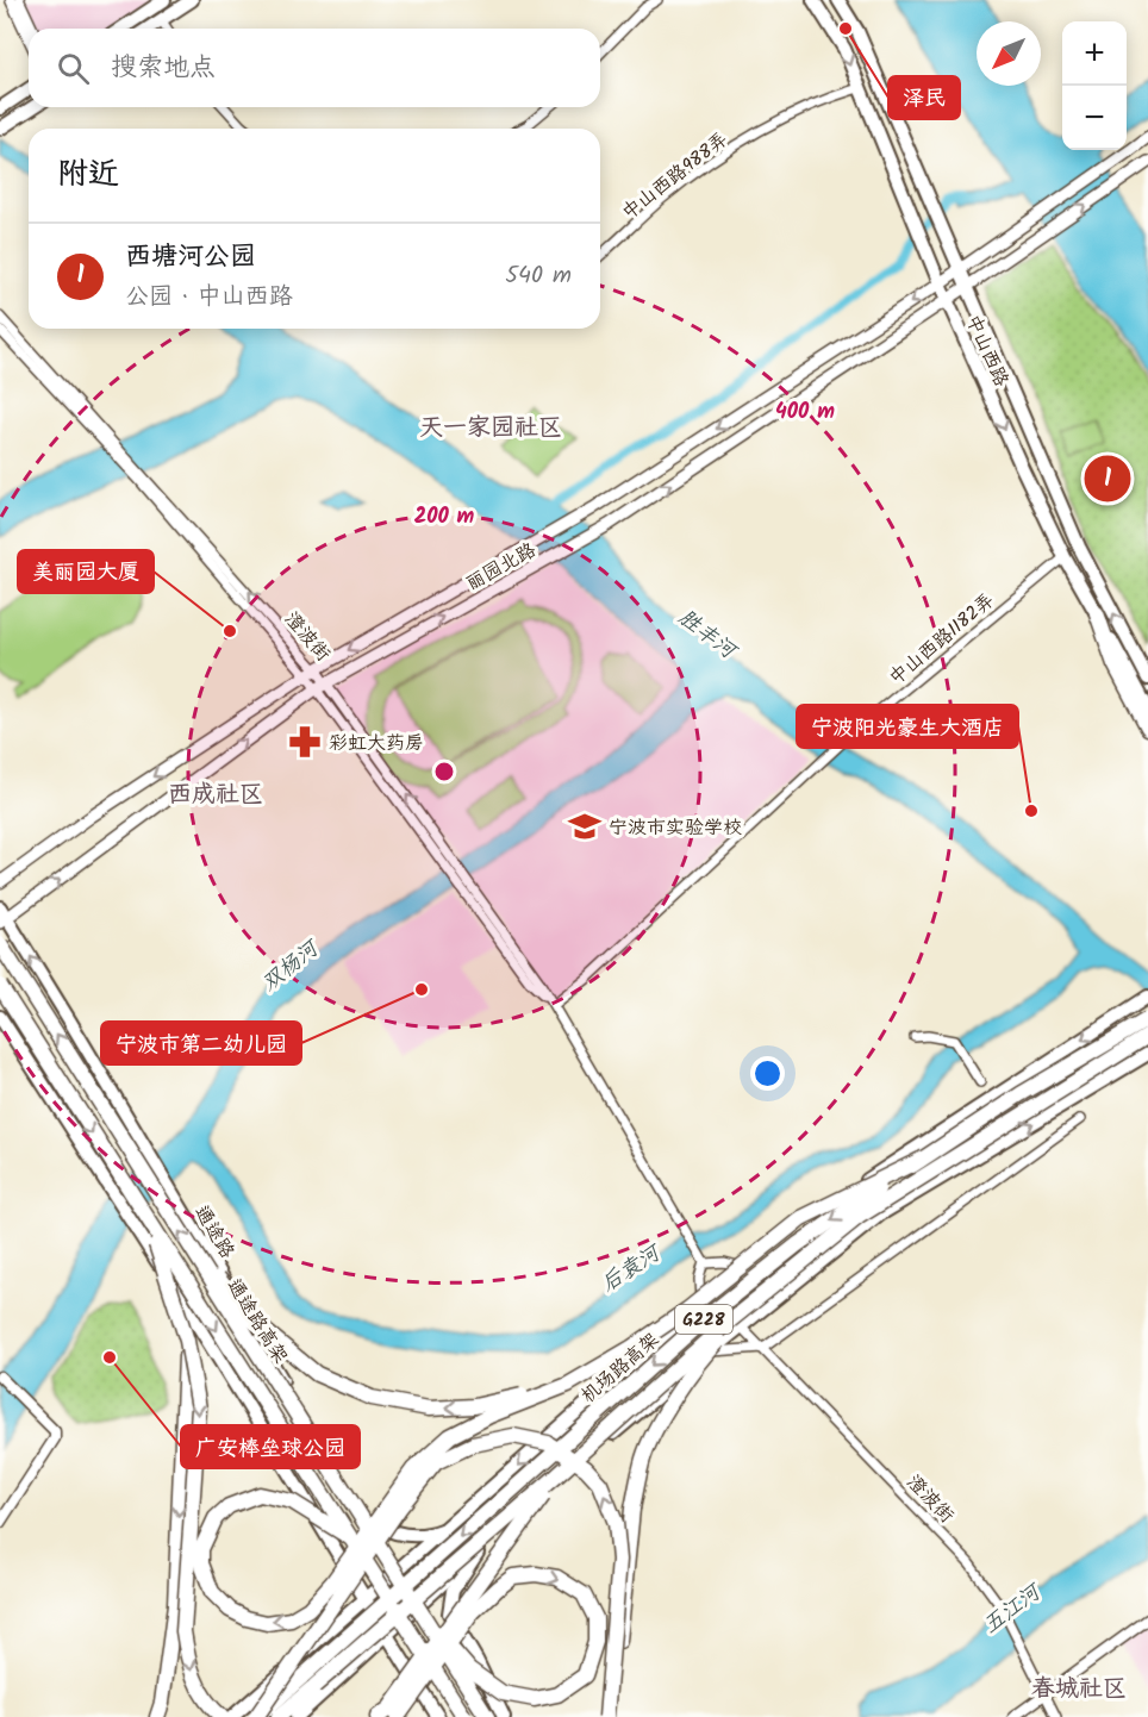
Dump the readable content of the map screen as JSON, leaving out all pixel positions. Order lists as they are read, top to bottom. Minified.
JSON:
{"streets":{"highway":["G228","通途路高架","机场路高架"],"main road":["中山西路","丽园北路","通途路"],"street":["中山西路988弄","澄波街","中山西路1182弄"]},"crossings":[["中山西路988弄","中山西路"],["中山西路","丽园北路"],["中山西路","中山西路1182弄"],["丽园北路","澄波街"],["丽园北路","通途路"],["澄波街","中山西路1182弄"]],"districts":["天一家园社区","西成社区","春城社区"],"water":["胜丰河","双杨河","后袁河","五江河"],"places":{"other":["泽民","美丽园大厦","宁波阳光豪生大酒店","宁波市第二幼儿园","广安棒垒球公园"],"pharmacy":["彩虹大药房"],"school or university":["宁波市实验学校"]},"north":"bottom left","page":{"map_buttons":["+","−"],"search":"搜索地点","heading":"附近","list":[{"mark":"1","name":"西塘河公园","note":"公园 · 中山西路","value":"540 m"}],"pins":"1"},"rings":["400 m","200 m"]}
